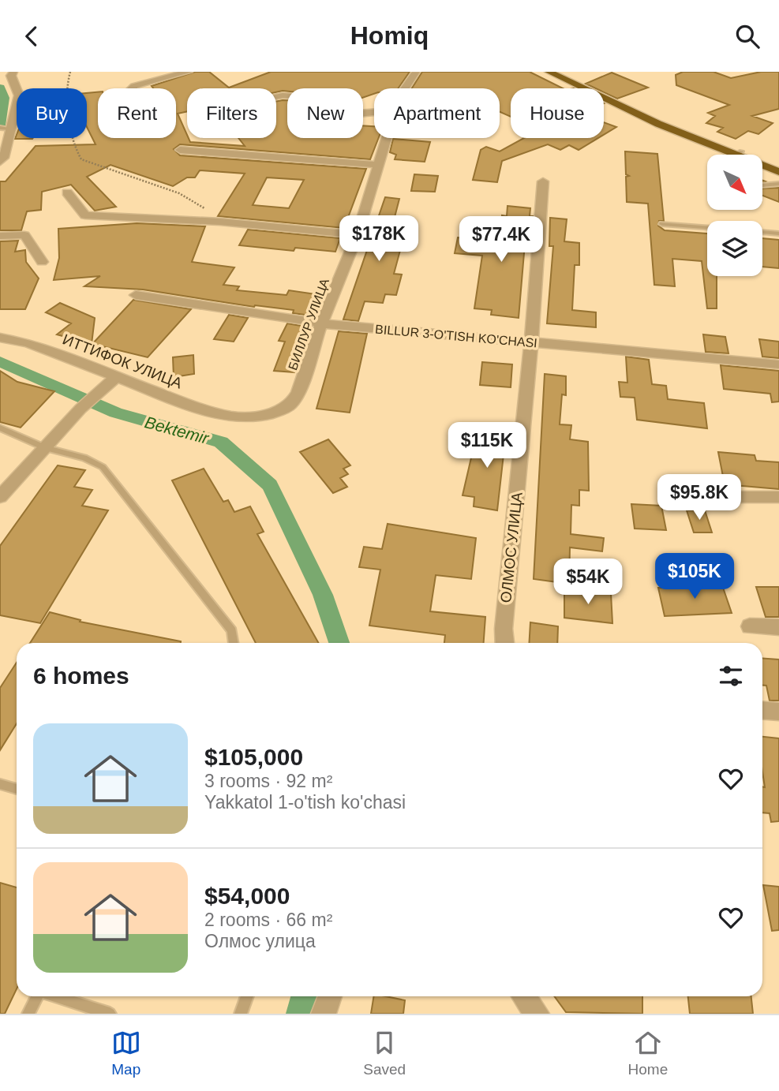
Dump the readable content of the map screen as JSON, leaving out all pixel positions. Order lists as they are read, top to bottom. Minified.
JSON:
{"streets":{"street":["БИЛЛУР УЛИЦА","BILLUR 3-O'TISH KO'CHASI","ИТТИФОК УЛИЦА","ОЛМОС УЛИЦА"]},"crossings":[["БИЛЛУР УЛИЦА","BILLUR 3-O'TISH KO'CHASI"],["БИЛЛУР УЛИЦА","ИТТИФОК УЛИЦА"],["BILLUR 3-O'TISH KO'CHASI","ОЛМОС УЛИЦА"]],"water":["Bektemir"],"north":"bottom right","page":{"header":"Homiq","chip":["Buy","Rent","Filters","New","Apartment","House"],"price":["$178K","$77.4K","$115K","$95.8K","$105K","$54K"],"heading":"6 homes","list":[{"name":"$105,000","note":"3 rooms · 92 m² · Yakkatol 1-o'tish ko'chasi"},{"name":"$54,000","note":"2 rooms · 66 m² · Олмос улица"}],"tabs":["Map","Saved","Home"]}}
